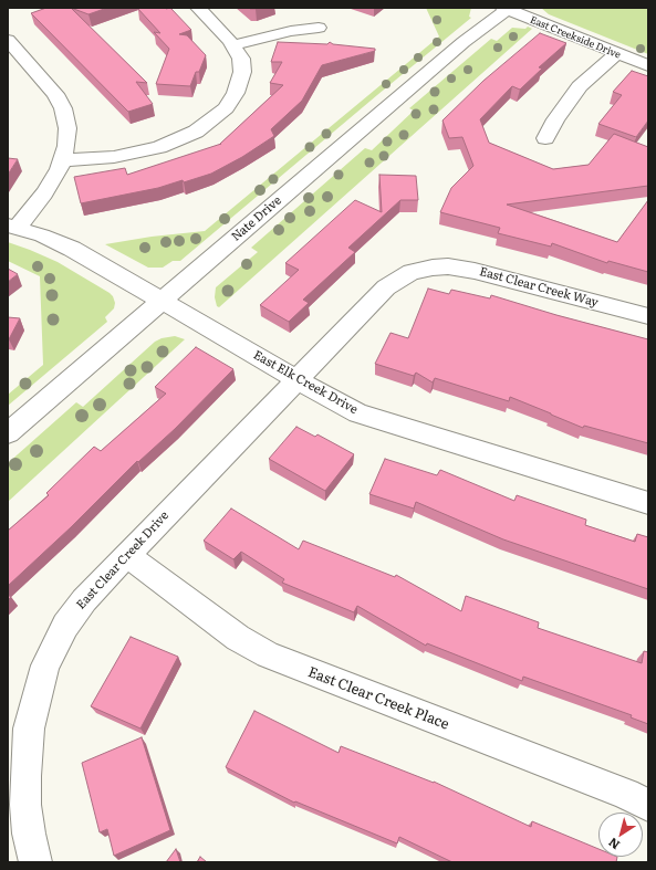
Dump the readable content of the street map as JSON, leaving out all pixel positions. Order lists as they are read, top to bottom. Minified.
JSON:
{"streets":{"street":["East Creekside Drive","Nate Drive","East Clear Creek Way","East Elk Creek Drive","East Clear Creek Drive","East Clear Creek Place"]},"crossings":[["East Creekside Drive","Nate Drive"],["Nate Drive","East Elk Creek Drive"],["East Clear Creek Way","East Elk Creek Drive"],["East Clear Creek Way","East Clear Creek Drive"],["East Elk Creek Drive","East Clear Creek Drive"],["East Clear Creek Drive","East Clear Creek Place"]],"north":"bottom left"}
